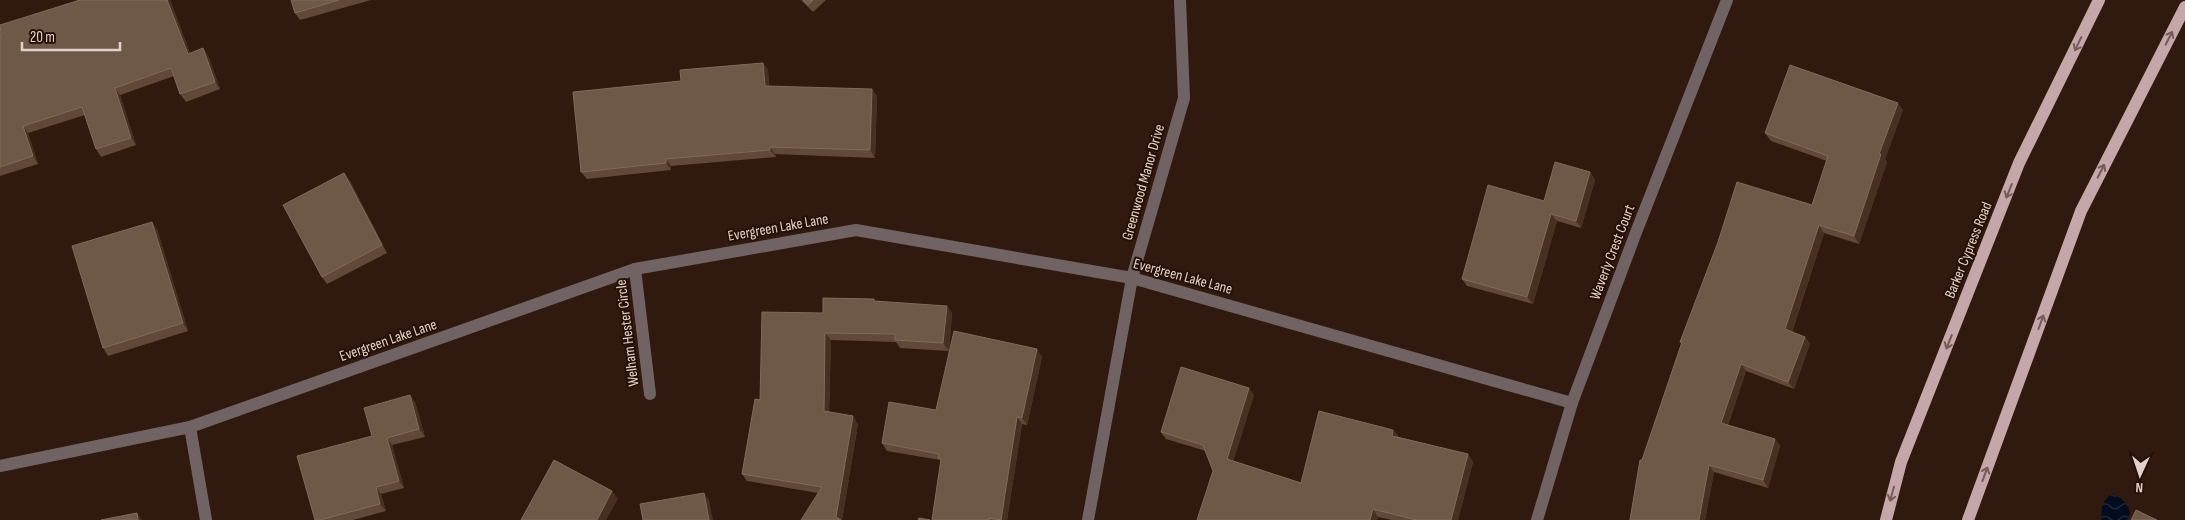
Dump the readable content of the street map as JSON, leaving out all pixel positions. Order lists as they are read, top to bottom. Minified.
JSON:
{"streets":{"main road":["Barker Cypress Road"],"street":["Greenwood Manor Drive","Evergreen Lake Lane","Waverly Crest Court","Welham Hester Circle"]},"crossings":[["Greenwood Manor Drive","Evergreen Lake Lane"],["Evergreen Lake Lane","Waverly Crest Court"],["Evergreen Lake Lane","Welham Hester Circle"]],"scale_bar":"20 m","north":"bottom"}
